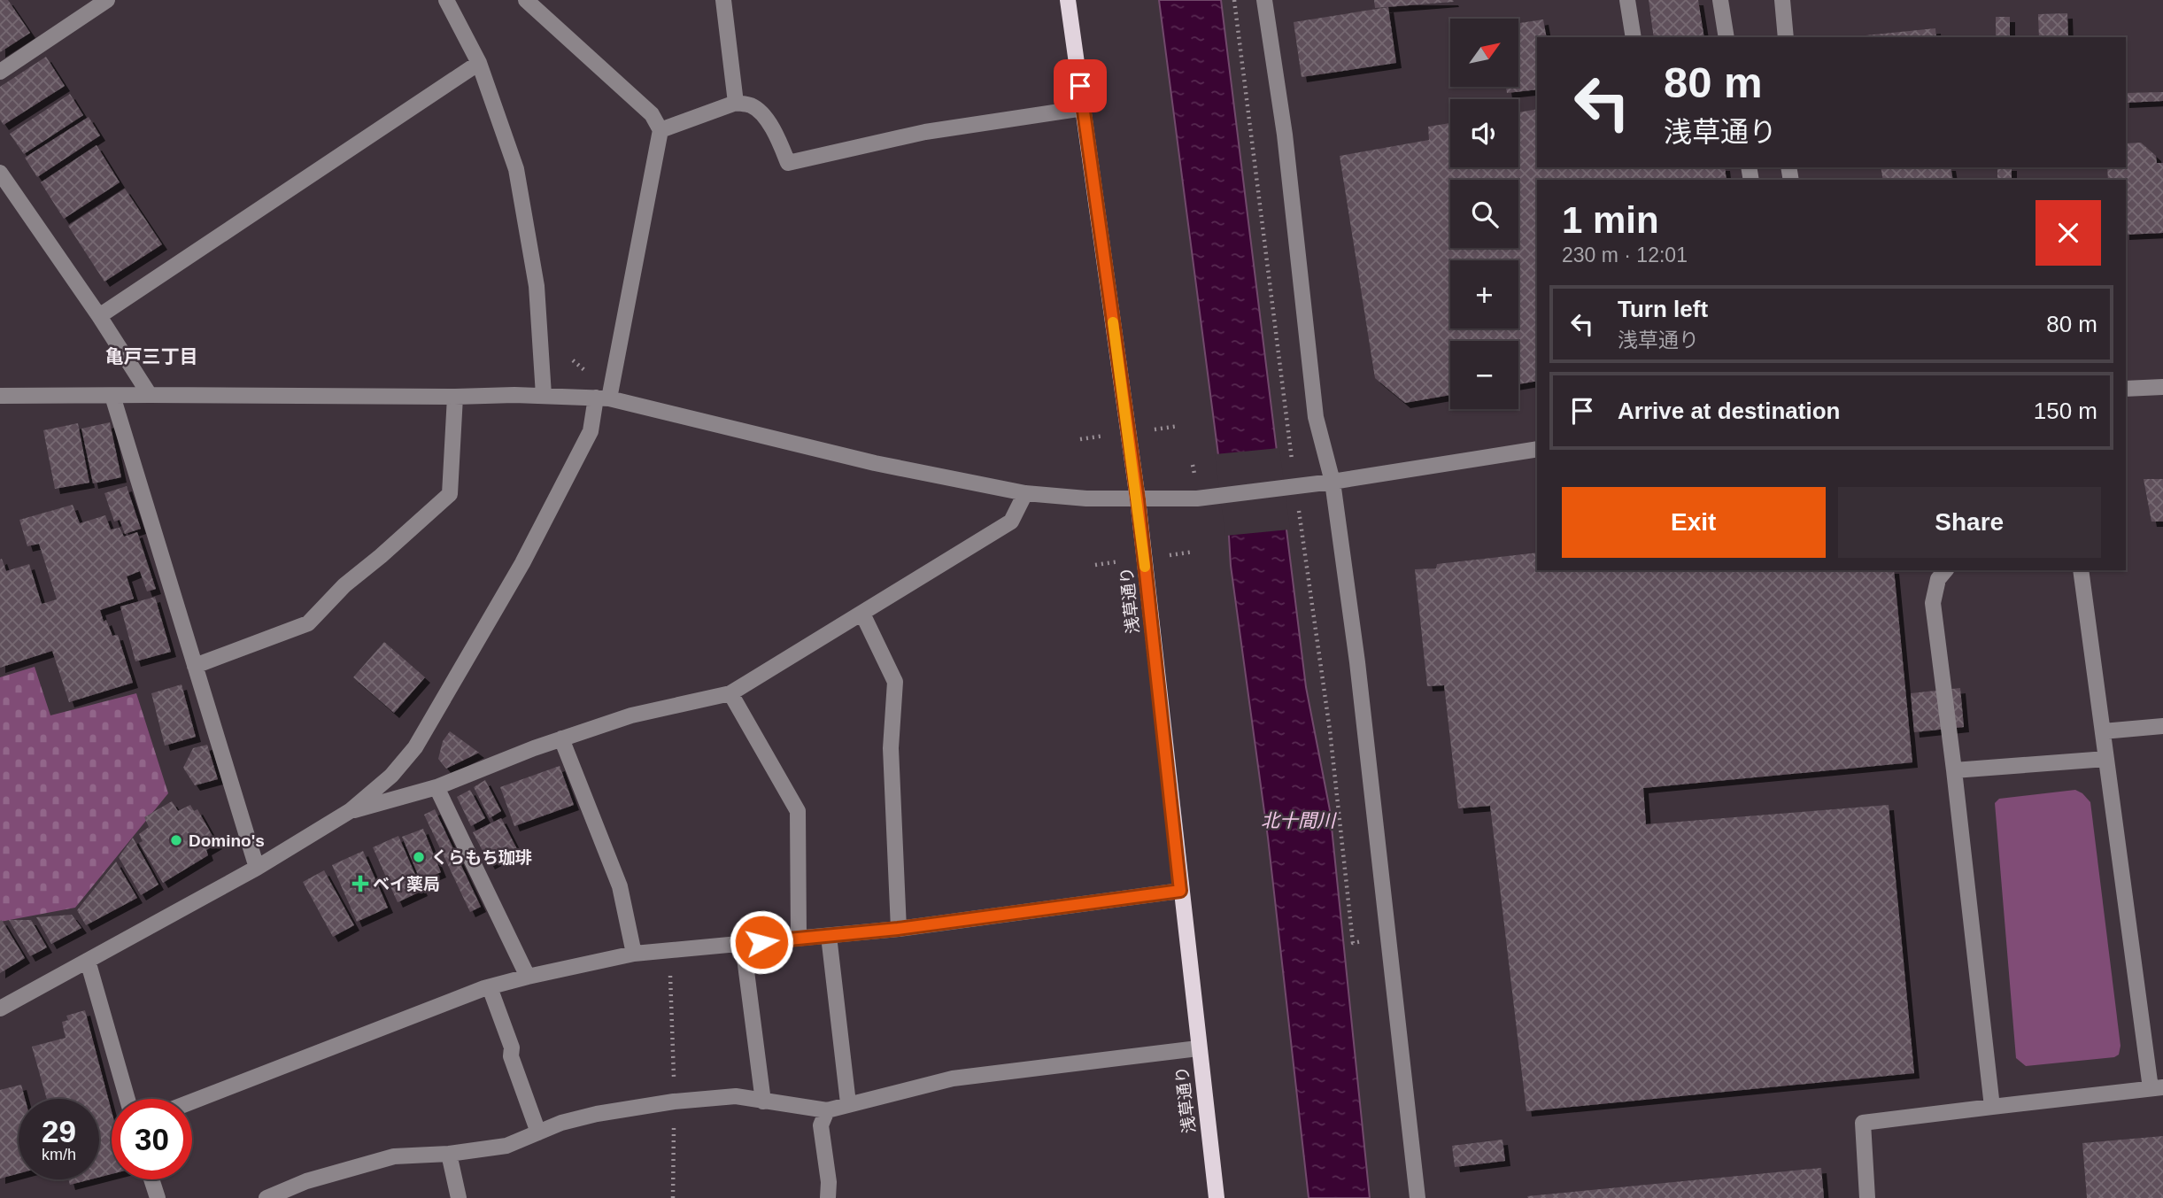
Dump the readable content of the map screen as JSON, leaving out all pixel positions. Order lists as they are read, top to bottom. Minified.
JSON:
{"streets":{"main road":["浅草通り"]},"districts":["亀戸三丁目"],"water":["北十間川"],"places":{"other":["Domino's","くらもち珈琲"],"health":["ベイ薬局"]},"north":"top right","page":{"map_buttons":["+","−"],"turn":["80 m","浅草通り"],"heading":["1 min","230 m · 12:01"],"list":[{"name":"Turn left","note":"浅草通り","value":"80 m"},{"name":"Arrive at destination","value":"150 m"}],"buttons":["Exit","Share"],"speed":"29 km/h","limit":"30"}}
